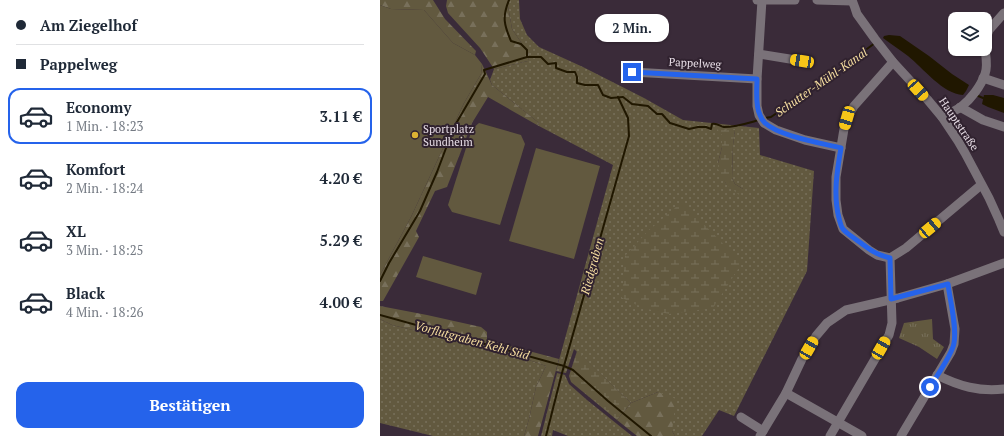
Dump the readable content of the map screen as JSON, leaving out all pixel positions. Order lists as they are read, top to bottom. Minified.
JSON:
{"streets":{"street":["Pappelweg","Hauptstraße"]},"water":["Schutter-Mühl-Kanal","Riedgraben","Vorflutgraben Kehl Süd"],"places":["Sportplatz Sundheim"],"page":{"banner":["Am Ziegelhof","Pappelweg"],"bubble":"2 Min.","list":[{"name":"Economy","note":"1 Min. · 18:23","value":"3.11 €"},{"name":"Komfort","note":"2 Min. · 18:24","value":"4.20 €"},{"name":"XL","note":"3 Min. · 18:25","value":"5.29 €"},{"name":"Black","note":"4 Min. · 18:26","value":"4.00 €"}],"buttons":"Bestätigen"}}
